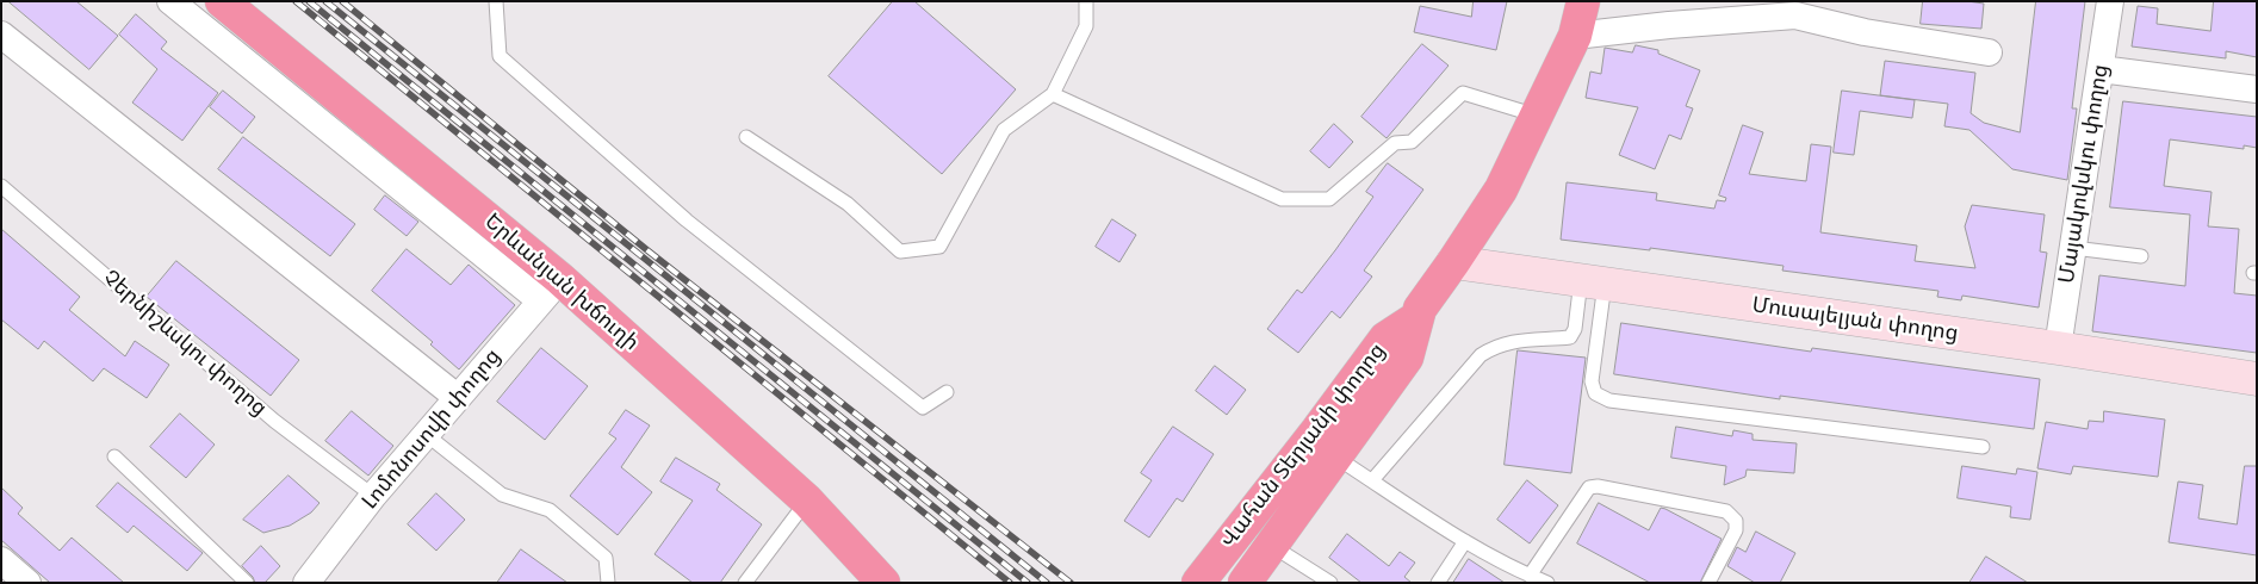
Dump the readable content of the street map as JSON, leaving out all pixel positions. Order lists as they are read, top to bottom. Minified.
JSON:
{"streets":{"highway":["Երևանյան խճուղի","Վահան Տերյանի փողոց"],"street":["Մայակովսկու փողոց","Մուսայելյան փողոց","Լոմոնոսովի փողոց"],"lane":["Չերնիշևսկու փողոց"]},"crossings":[["Մայակովսկու փողոց","Մուսայելյան փողոց"],["Երևանյան խճուղի","Լոմոնոսովի փողոց"],["Մուսայելյան փողոց","Վահան Տերյանի փողոց"],["Չերնիշևսկու փողոց","Լոմոնոսովի փողոց"]]}
